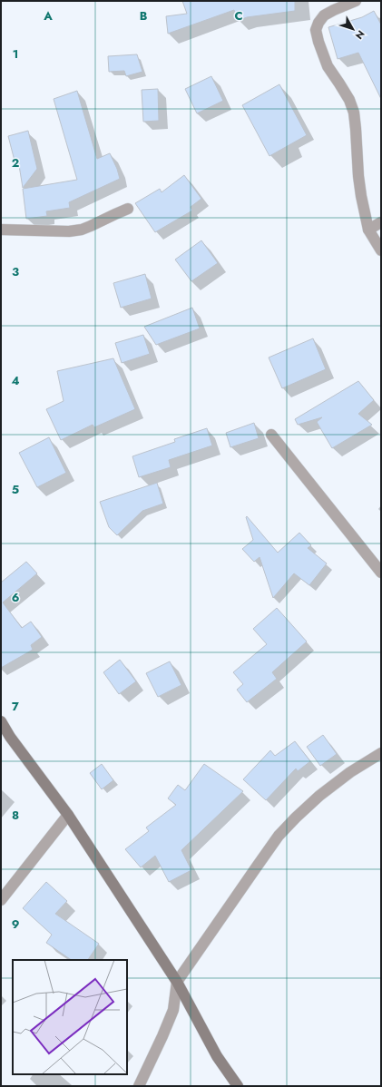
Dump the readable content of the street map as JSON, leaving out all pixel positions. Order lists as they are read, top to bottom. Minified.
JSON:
{"north":"bottom right","grid":{"columns":["A","B","C"],"rows":["1","2","3","4","5","6","7","8","9"]}}
